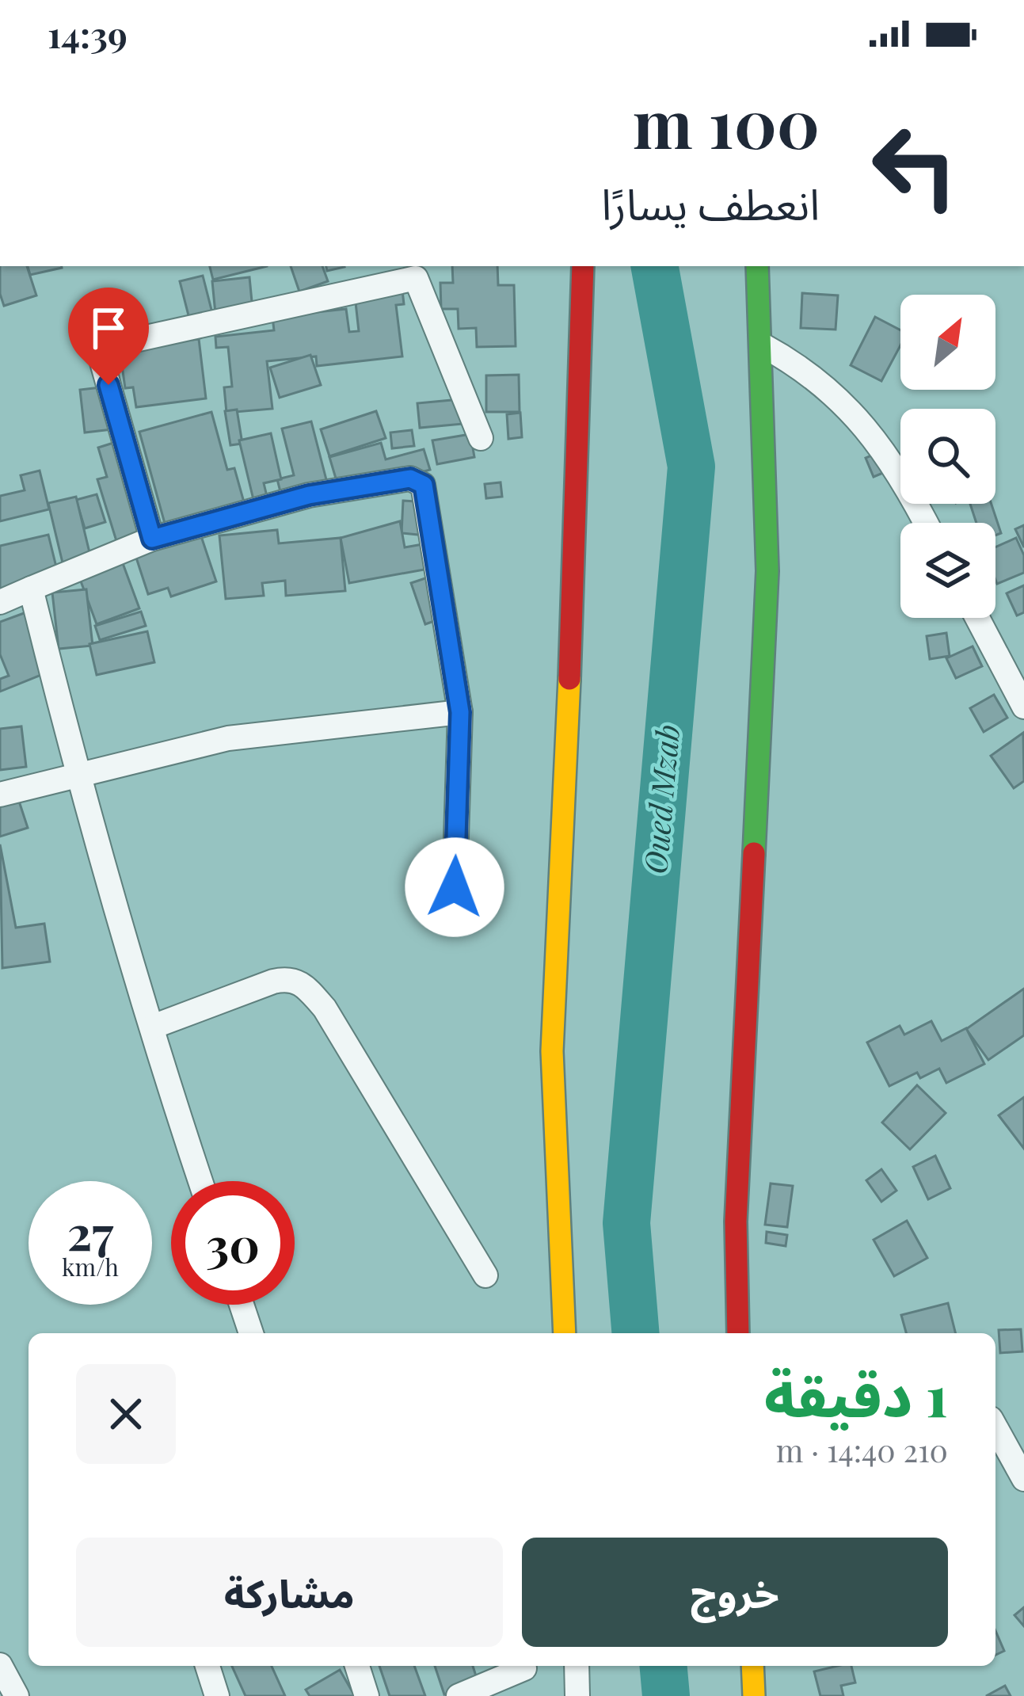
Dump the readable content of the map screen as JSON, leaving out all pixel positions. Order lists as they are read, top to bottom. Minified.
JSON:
{"water":["Oued Mzab"],"north":"top right","page":{"status":"14:39","turn":["100 m","انعطف يسارًا"],"speed":"27 km/h","limit":"30","heading":["1 دقيقة","210 m · 14:40"],"buttons":["خروج","مشاركة"]}}
